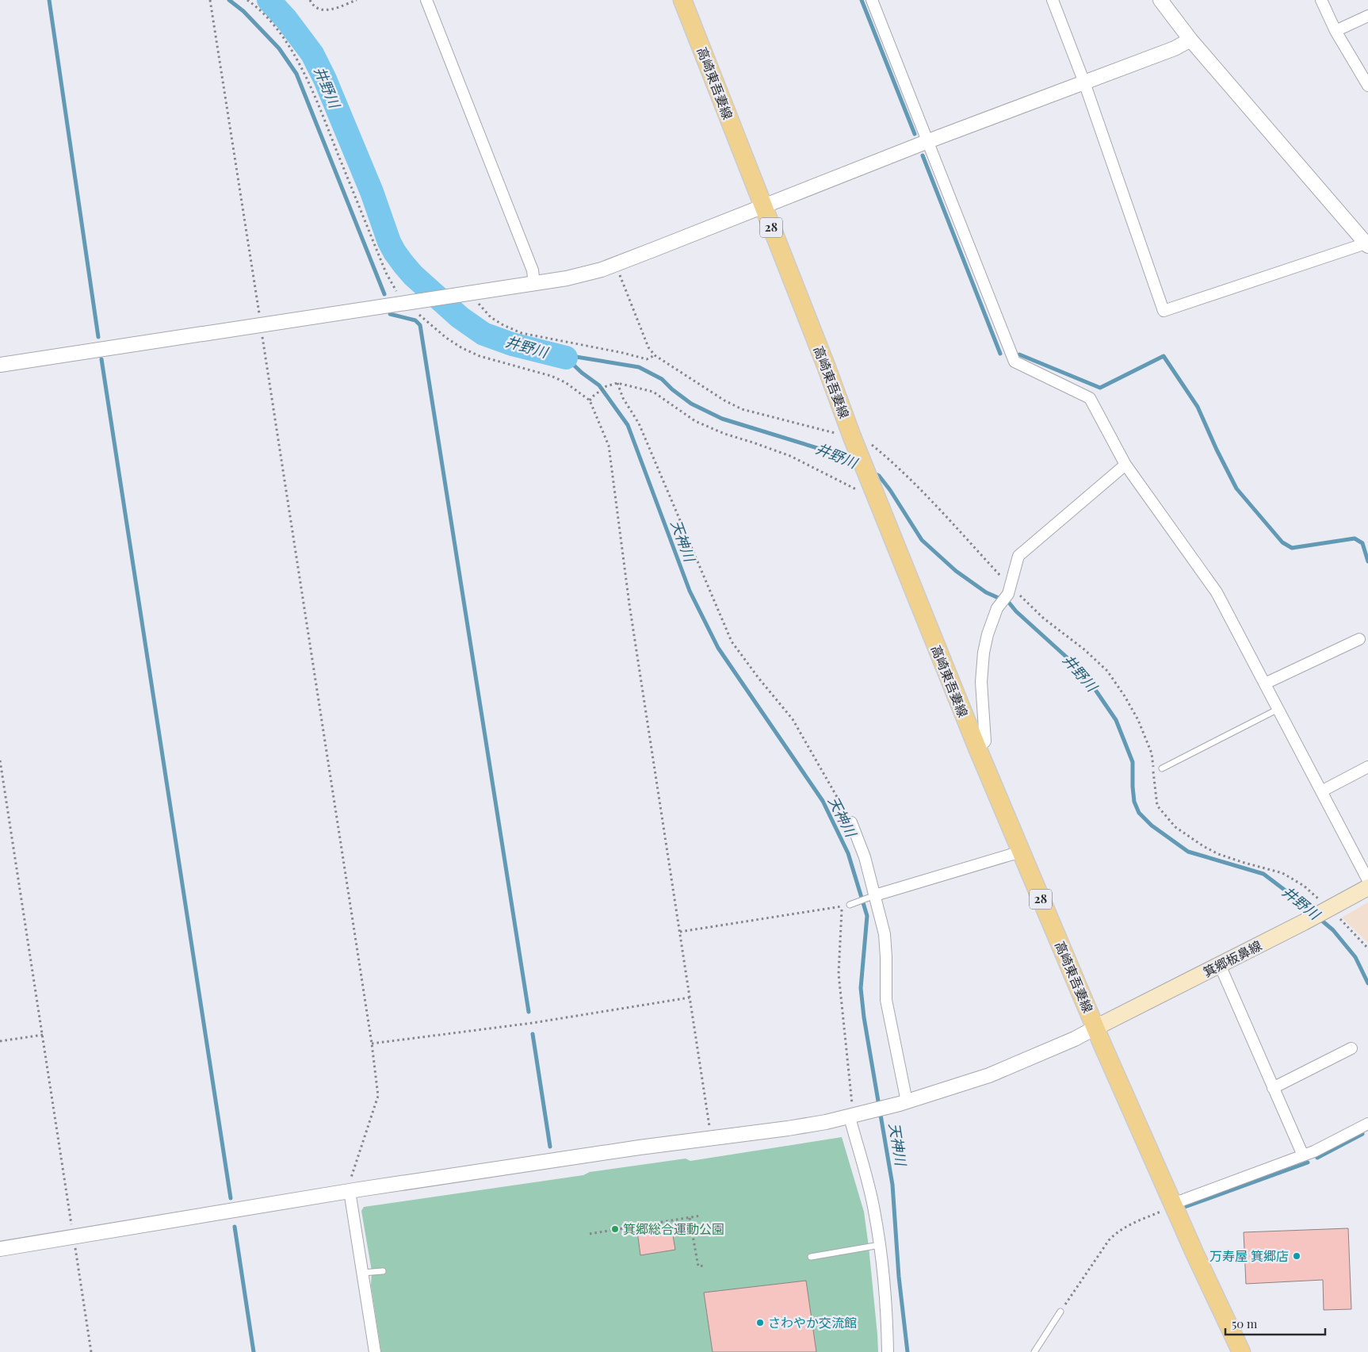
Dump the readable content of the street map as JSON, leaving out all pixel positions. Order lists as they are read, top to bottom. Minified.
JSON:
{"streets":{"main road":["高崎東吾妻線","28","箕郷板鼻線"]},"crossings":[["高崎東吾妻線","箕郷板鼻線"]],"water":["井野川","天神川"],"places":["箕郷総合運動公園","万寿屋 箕郷店","さわやか交流館"],"scale_bar":"50 m"}
